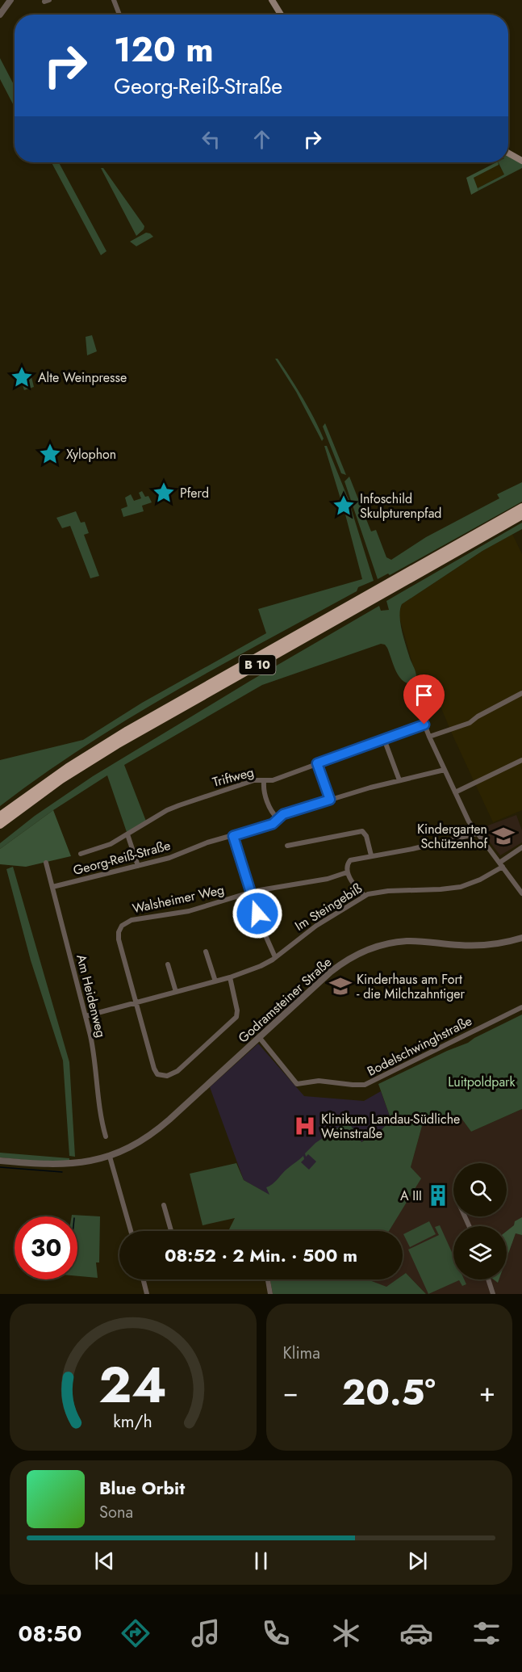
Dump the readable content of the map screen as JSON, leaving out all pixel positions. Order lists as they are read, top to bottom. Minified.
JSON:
{"streets":{"highway":["B 10"],"street":["Triftweg","Georg-Reiß-Straße","Walsheimer Weg","Im Steingebiß","Am Heidenweg","Godramsteiner Straße","Bodelschwinghstraße"]},"crossings":[["Georg-Reiß-Straße","Am Heidenweg"],["Walsheimer Weg","Im Steingebiß"],["Im Steingebiß","Am Heidenweg"],["Godramsteiner Straße","Bodelschwinghstraße"]],"parks":["Luitpoldpark"],"places":{"place":["Alte Weinpresse","Xylophon","Pferd","Infoschild Skulpturenpfad"],"school or university":["Kindergarten Schützenhof","Kinderhaus am Fort - die Milchzahntiger"],"hospital":["Klinikum Landau-Südliche Weinstraße"],"building":["A III"]},"page":{"turn":["120 m","Georg-Reiß-Straße"],"limit":"30","trip":"08:52 · 2 Min. · 500 m","tile":"Klima","heat":["−","20.5°","+"],"song":["Blue Orbit","Sona"],"tabs":"08:50","gauge":["24","km/h"]}}
